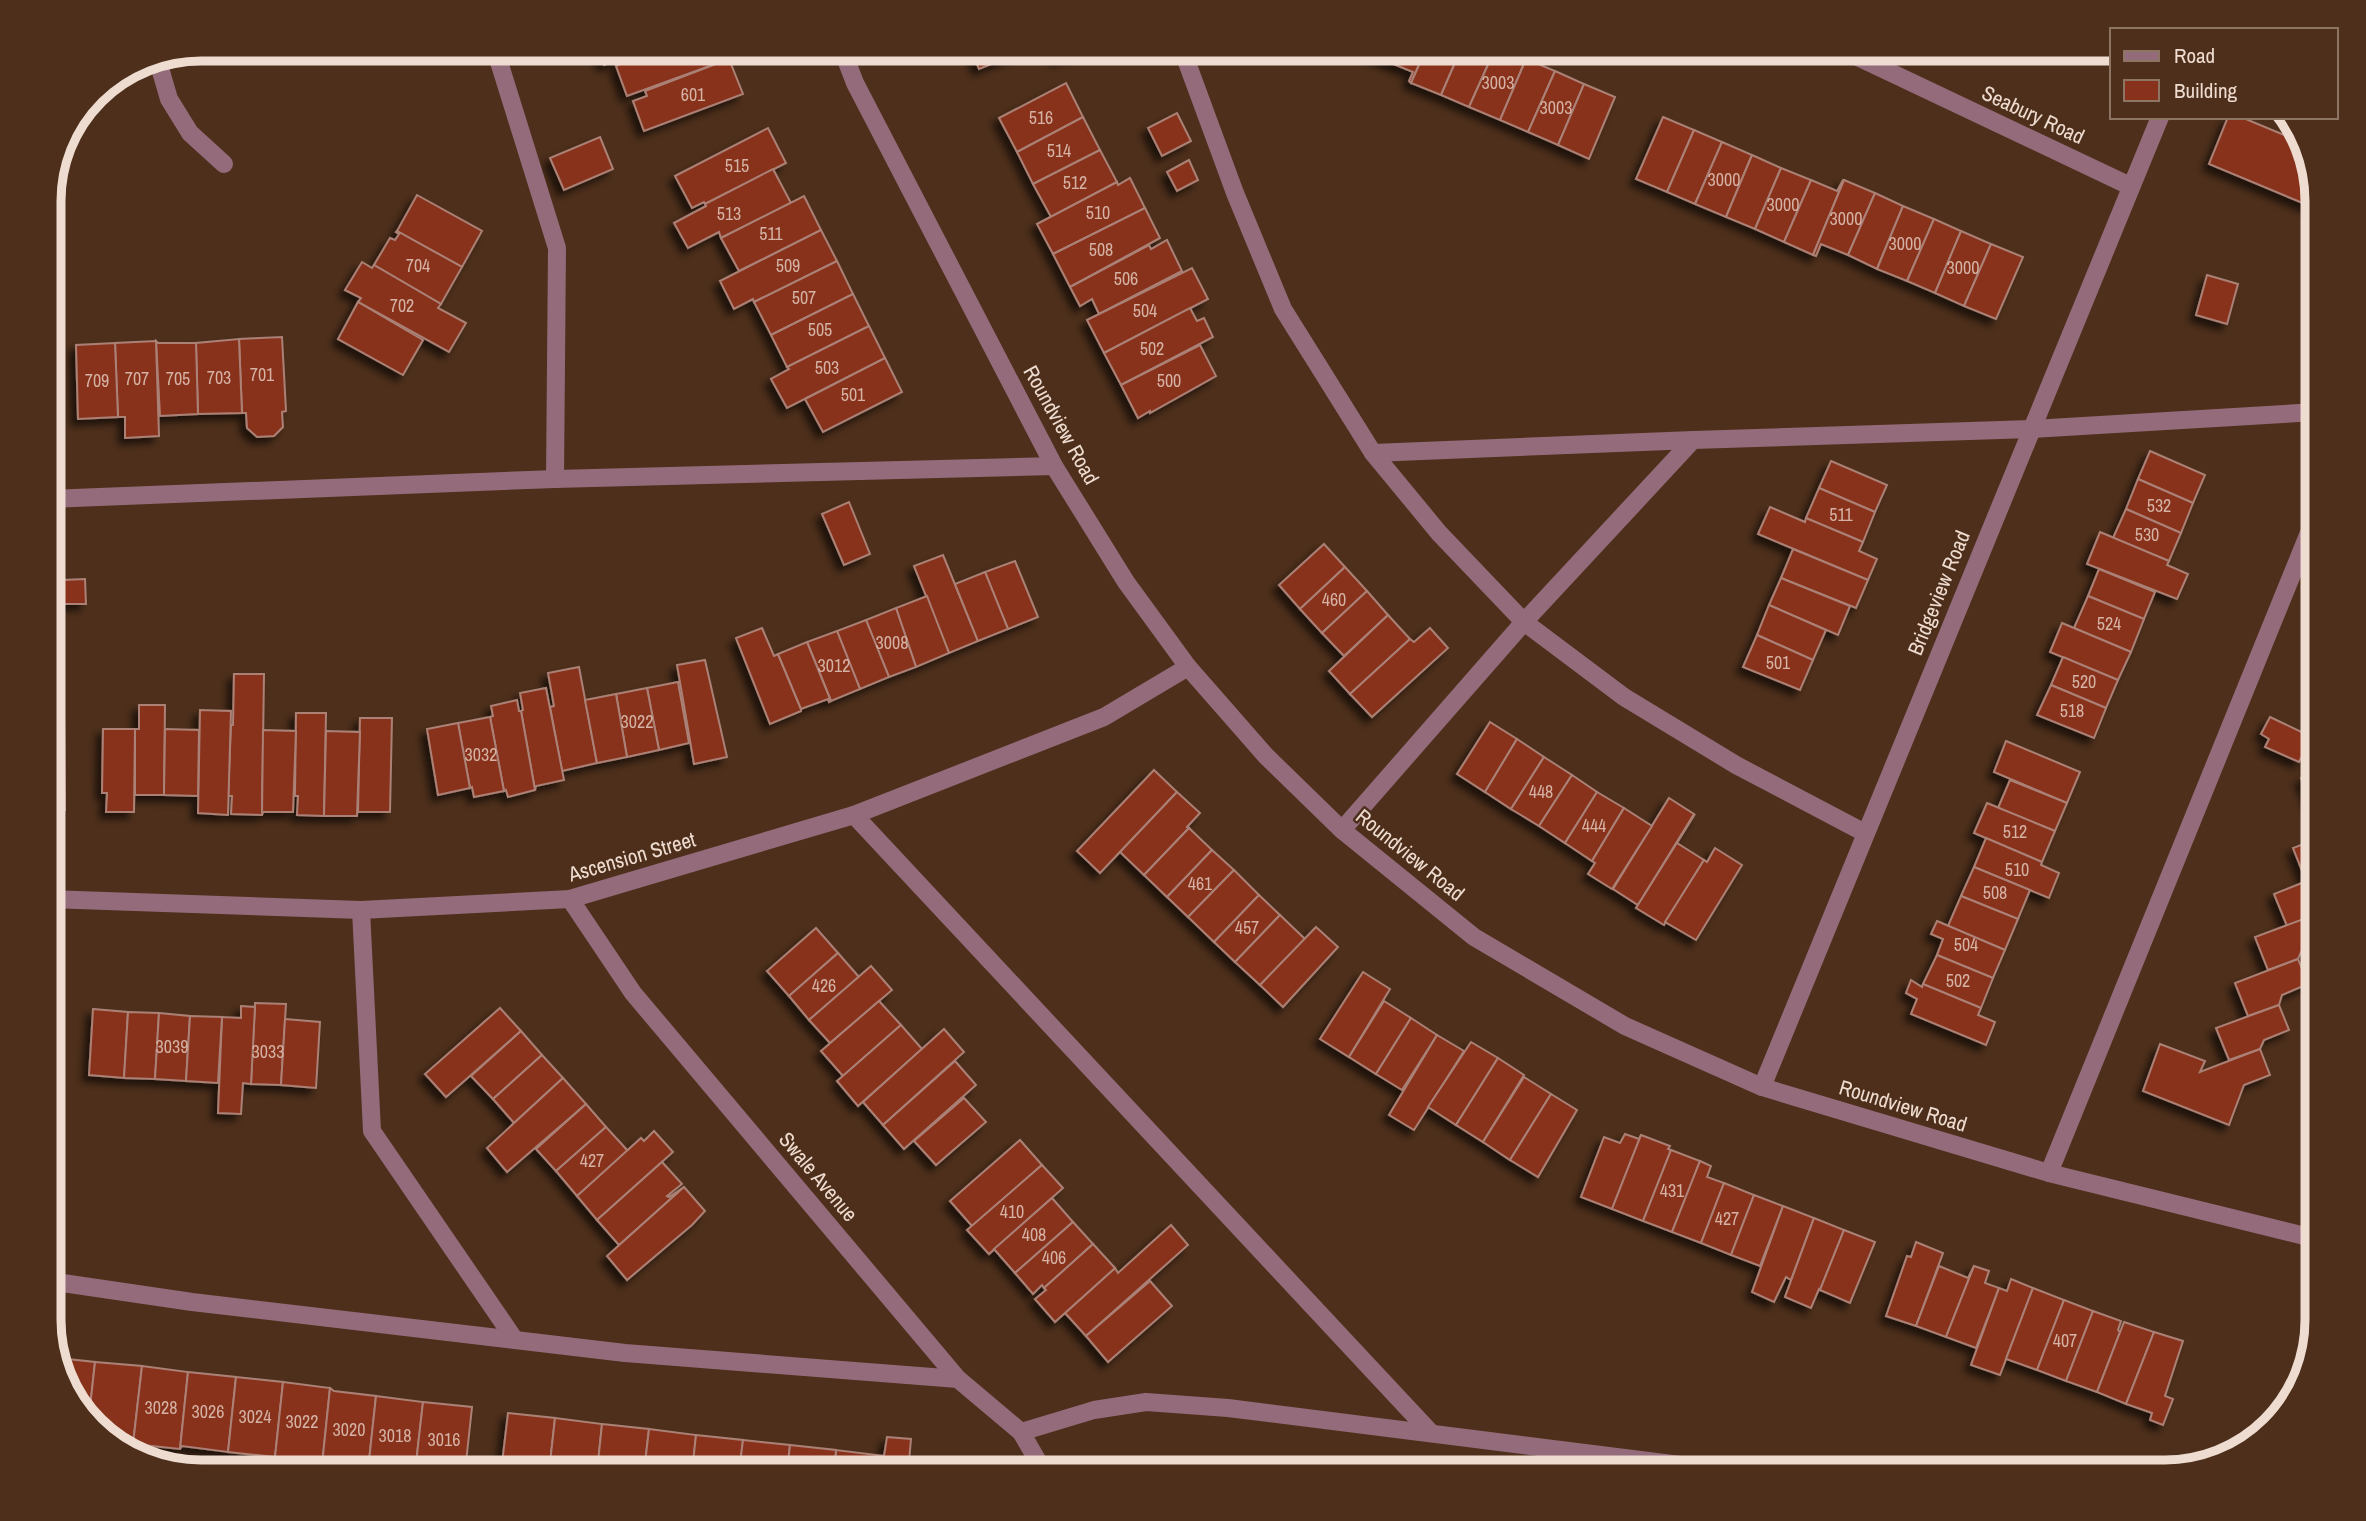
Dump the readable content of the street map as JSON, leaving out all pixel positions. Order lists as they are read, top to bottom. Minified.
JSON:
{"streets":{"street":["Seabury Road","Roundview Road","Bridgeview Road","Ascension Street","Swale Avenue"]},"crossings":[["Seabury Road","Bridgeview Road"],["Roundview Road","Bridgeview Road"],["Roundview Road","Ascension Street"],["Ascension Street","Swale Avenue"]],"house_numbers":["3003","601","3003","516","514","515","3000","512","3000","510","513","3000","511","3000","508","704","509","3000","506","507","702","504","505","502","503","701","703","707","705","709","500","501","532","511","530","460","524","3008","501","3012","520","518","3022","3032","448","444","512","510","461","508","457","504","502","426","3039","3033","427","431","410","427","408","406","407","3028","3026","3024","3022","3020","3018","3016"],"legend":["Road","Building"]}
